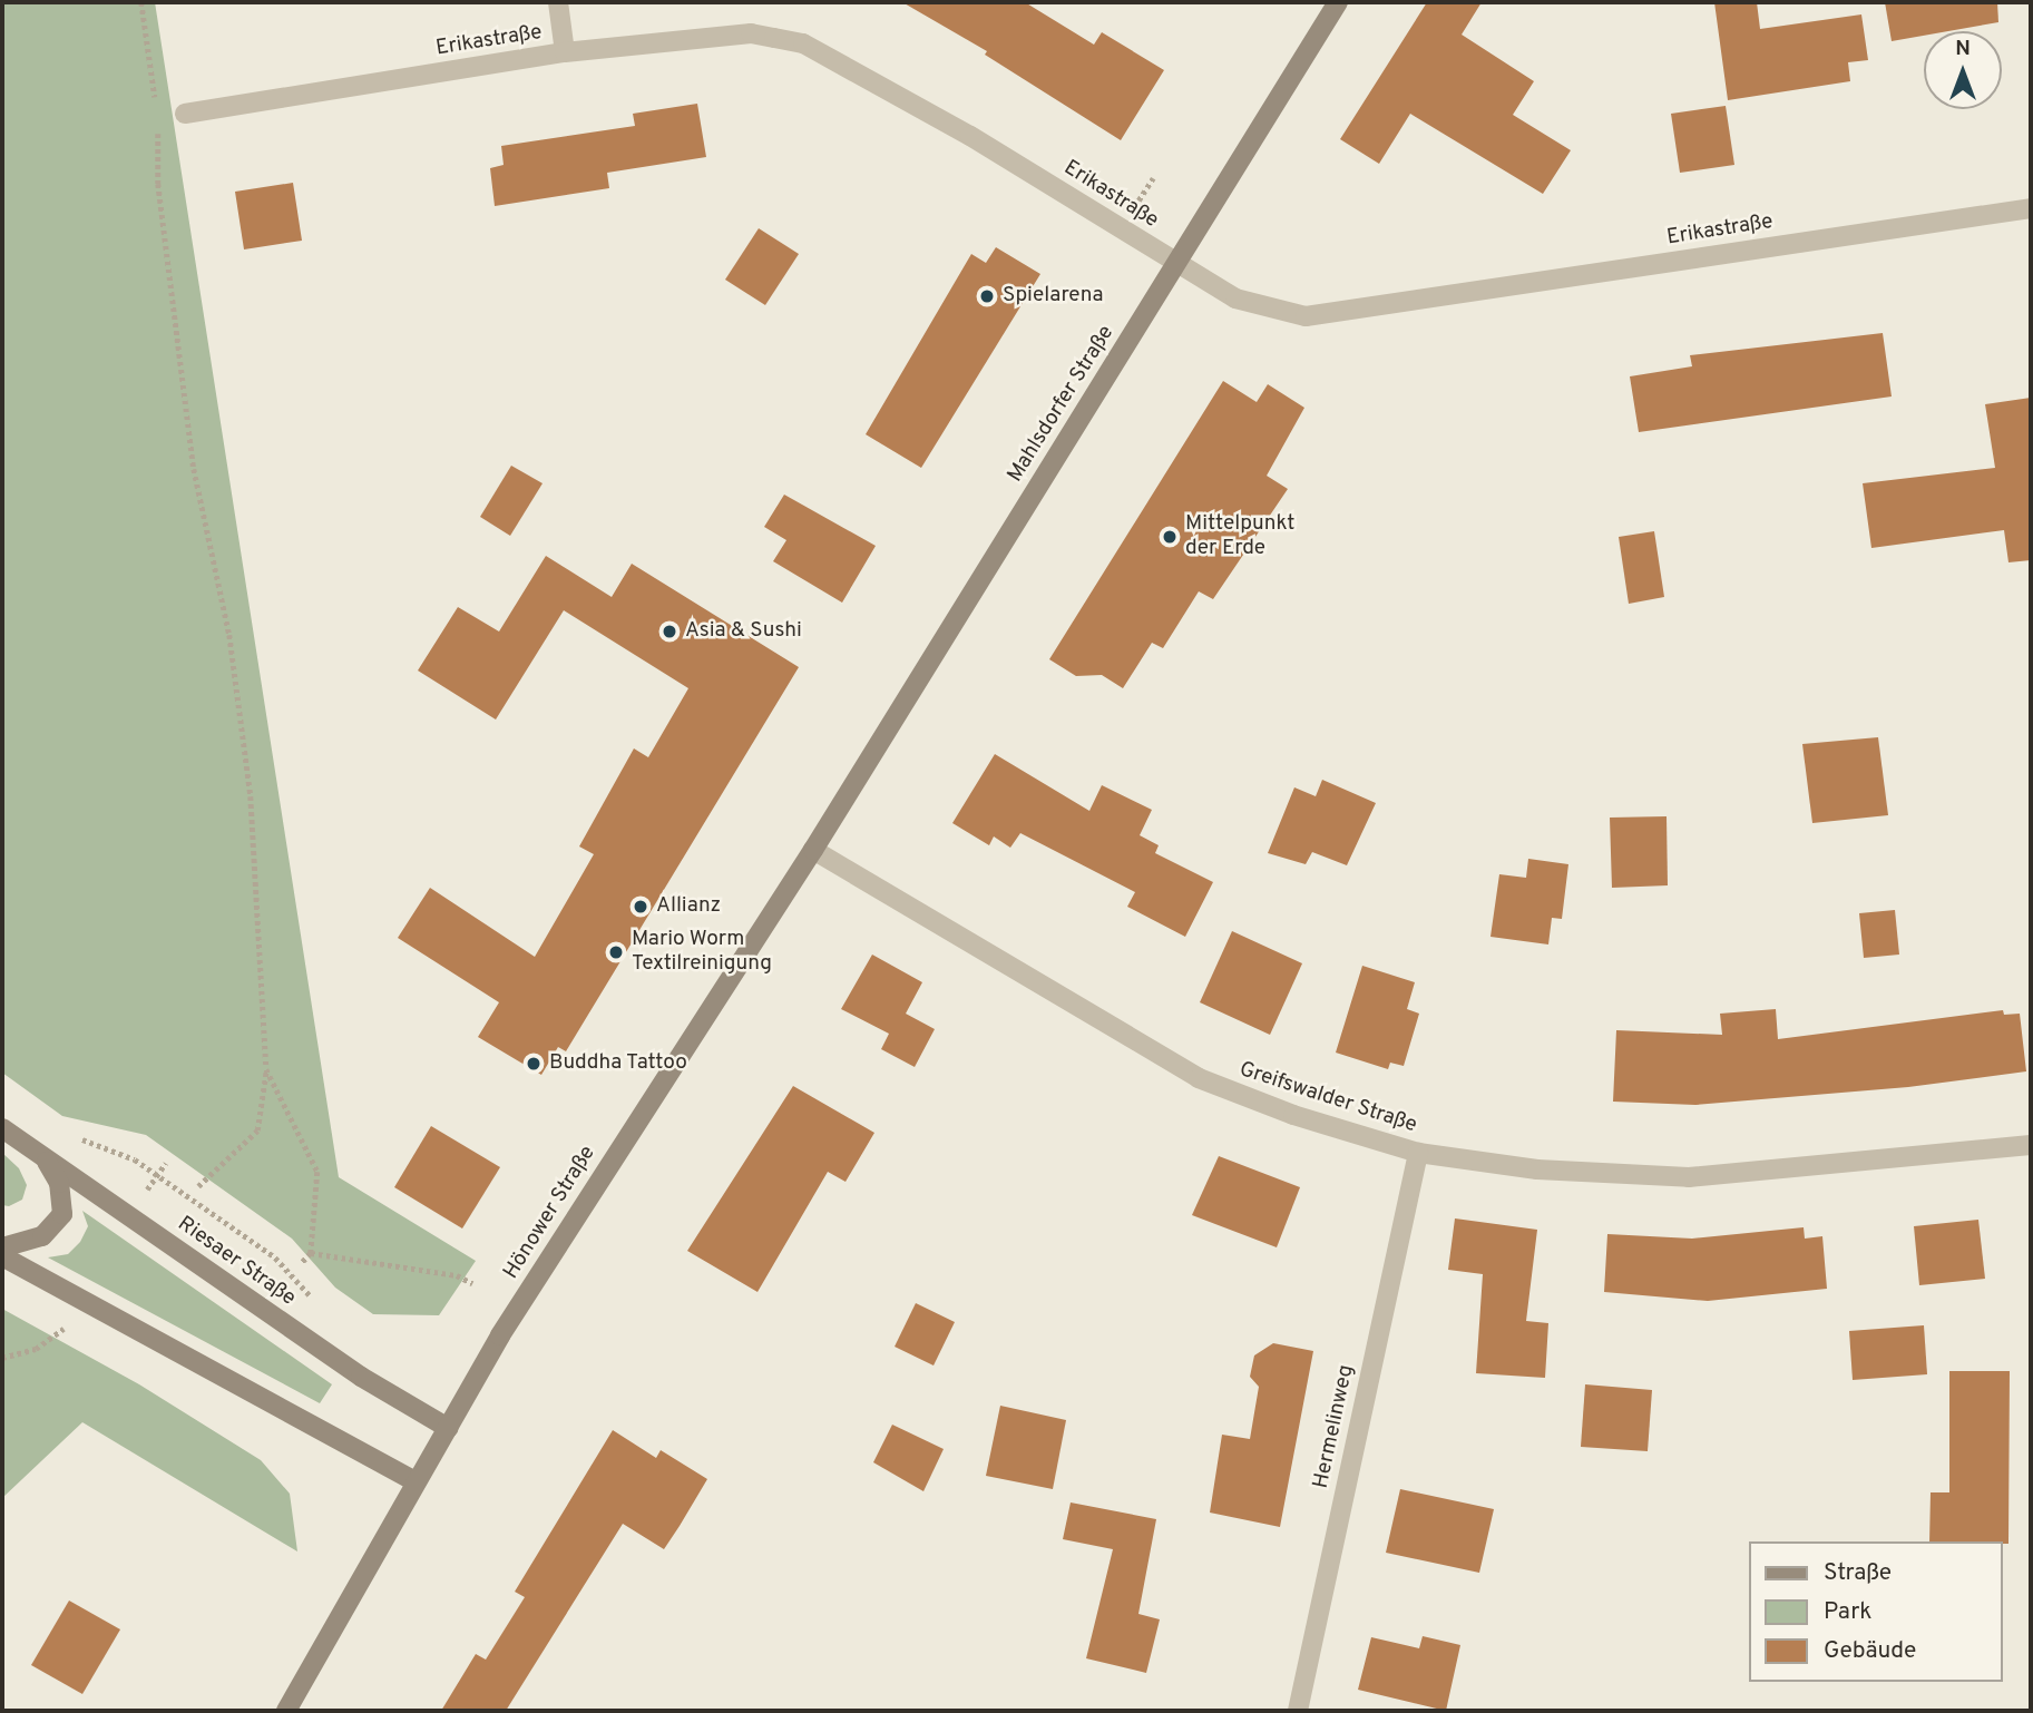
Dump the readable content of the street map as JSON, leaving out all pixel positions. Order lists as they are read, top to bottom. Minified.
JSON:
{"streets":{"main road":["Mahlsdorfer Straße","Hönower Straße","Riesaer Straße"],"street":["Erikastraße","Greifswalder Straße","Hermelinweg"]},"crossings":[["Erikastraße","Mahlsdorfer Straße"],["Mahlsdorfer Straße","Hönower Straße"],["Greifswalder Straße","Hönower Straße"],["Greifswalder Straße","Hermelinweg"],["Hönower Straße","Riesaer Straße"]],"places":["Spielarena","Mittelpunkt der Erde","Asia & Sushi","Allianz","Mario Worm Textilreinigung","Buddha Tattoo"],"legend":["Straße","Park","Gebäude"],"north":"top"}
